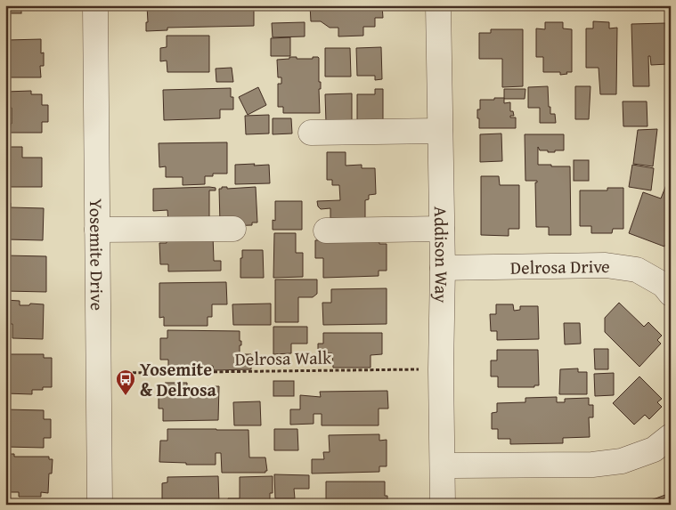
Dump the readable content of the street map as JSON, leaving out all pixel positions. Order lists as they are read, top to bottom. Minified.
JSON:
{"streets":{"street":["Yosemite Drive","Addison Way","Delrosa Drive"],"path":["Delrosa Walk"]},"crossings":[["Yosemite Drive","Delrosa Walk"],["Addison Way","Delrosa Drive"],["Addison Way","Delrosa Walk"]],"places":{"bus stop":["Yosemite & Delrosa"]}}
